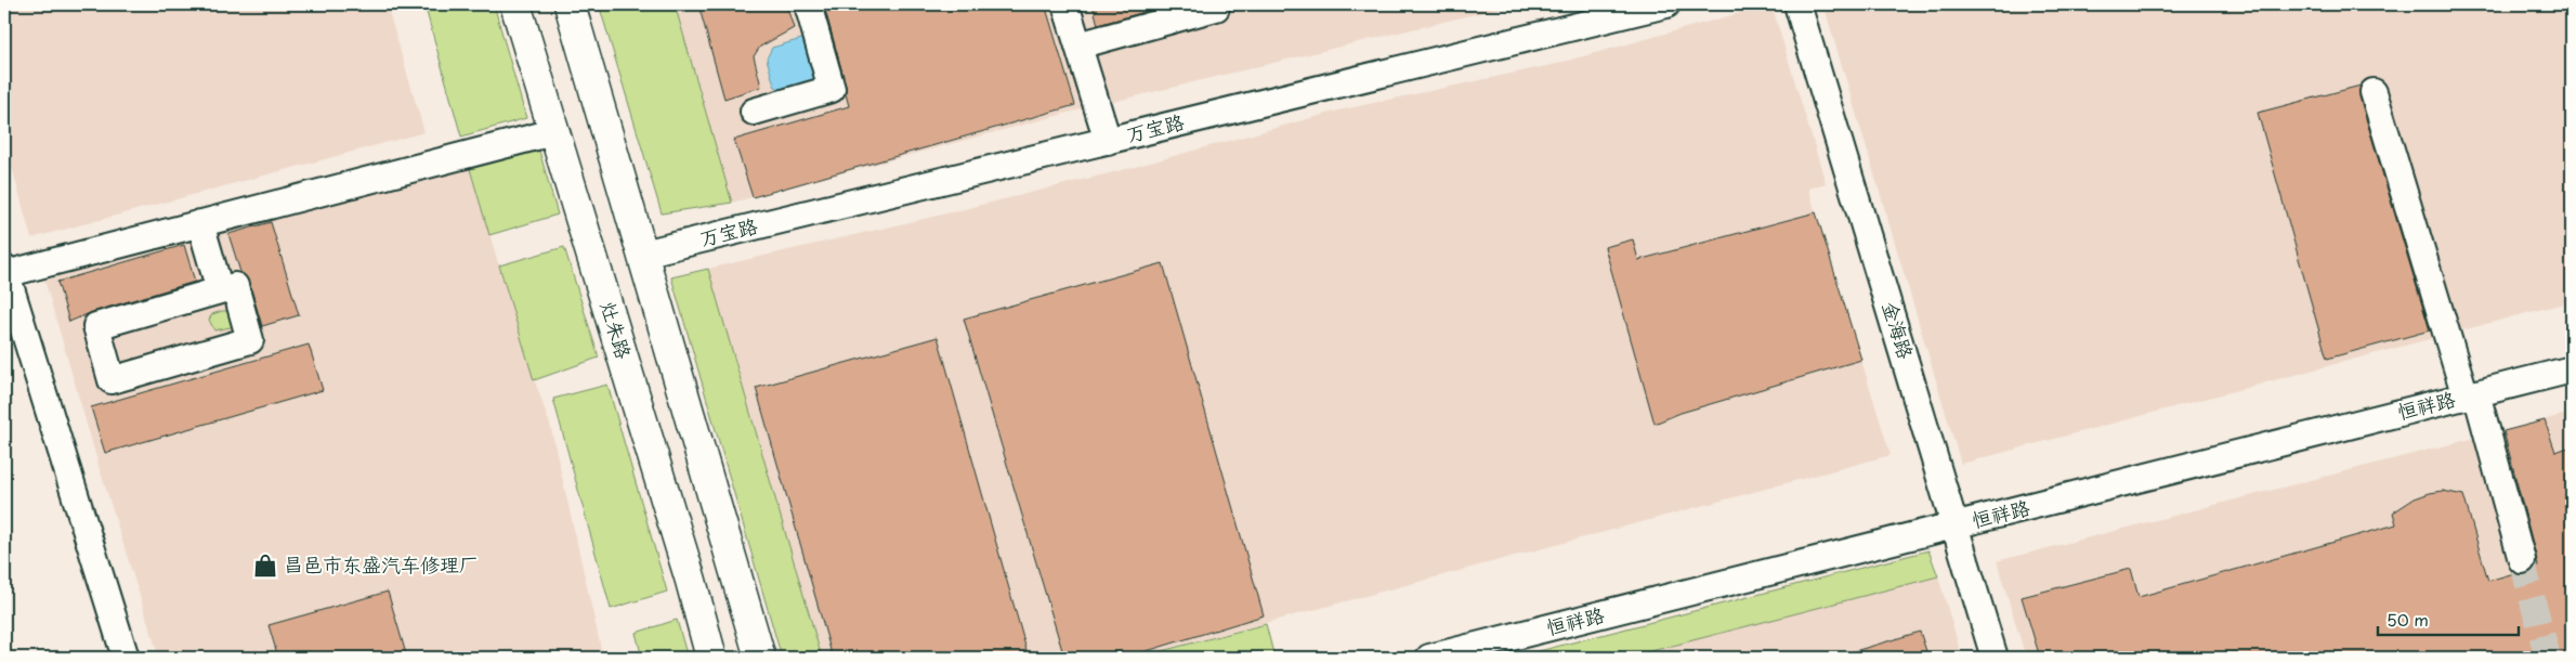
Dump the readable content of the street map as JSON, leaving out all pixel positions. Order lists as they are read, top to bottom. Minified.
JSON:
{"streets":{"main road":["灶朱路"],"street":["万宝路","金海路","恒祥路"]},"crossings":[["金海路","恒祥路"]],"places":{"shop":["昌邑市东盛汽车修理厂"]},"scale_bar":"50 m"}
